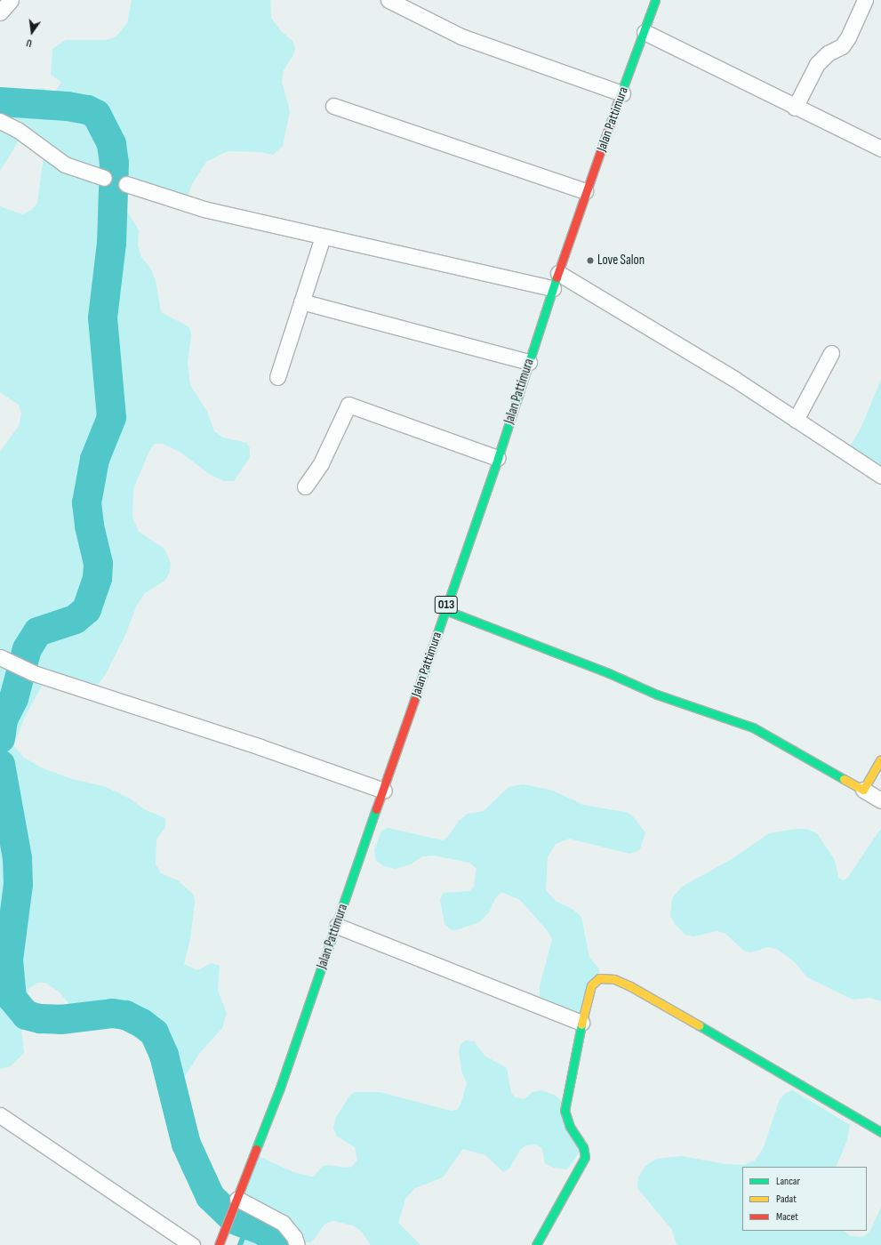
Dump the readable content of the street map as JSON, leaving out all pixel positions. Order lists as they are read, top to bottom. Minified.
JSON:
{"streets":{"main road":["Jalan Pattimura","013"]},"places":["Love Salon"],"legend":["Lancar","Padat","Macet"],"north":"bottom"}
